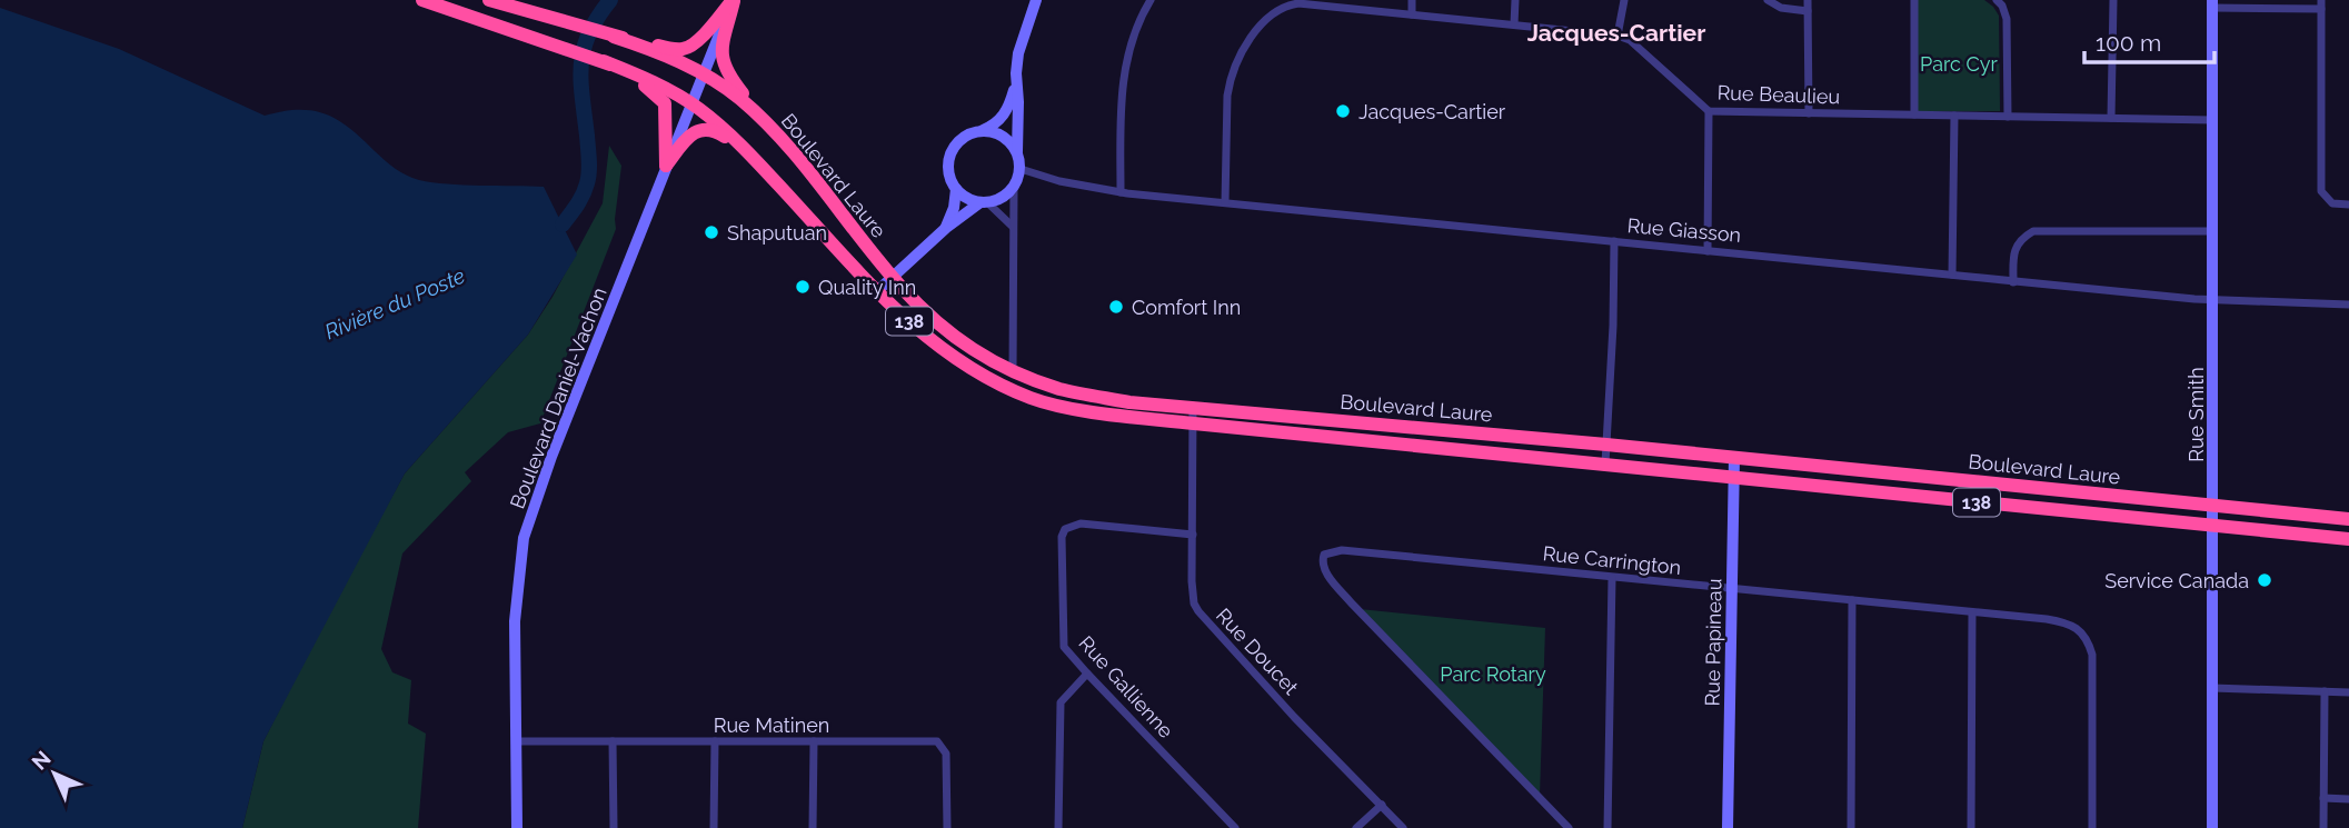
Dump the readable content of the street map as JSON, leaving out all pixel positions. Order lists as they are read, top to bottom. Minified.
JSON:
{"streets":{"highway":["Boulevard Laure","138"],"street":["Rue Beaulieu","Rue Giasson","Boulevard Daniel-Vachon","Rue Smith","Rue Carrington","Rue Papineau","Rue Doucet","Rue Gallienne","Rue Matinen"]},"crossings":[["Rue Beaulieu","Rue Smith"],["Boulevard Laure","138"],["Boulevard Laure","Boulevard Daniel-Vachon"],["Boulevard Laure","Rue Smith"],["Boulevard Laure","Rue Papineau"],["Boulevard Laure","Rue Doucet"],["Rue Giasson","Rue Smith"],["Boulevard Daniel-Vachon","Rue Matinen"],["Rue Carrington","Rue Papineau"],["Rue Doucet","Rue Gallienne"]],"districts":["Jacques-Cartier"],"water":["Rivière du Poste"],"parks":["Parc Cyr","Parc Rotary"],"places":["Jacques-Cartier","Shaputuan","Quality Inn","Comfort Inn","Service Canada"],"scale_bar":"100 m","north":"top left"}
